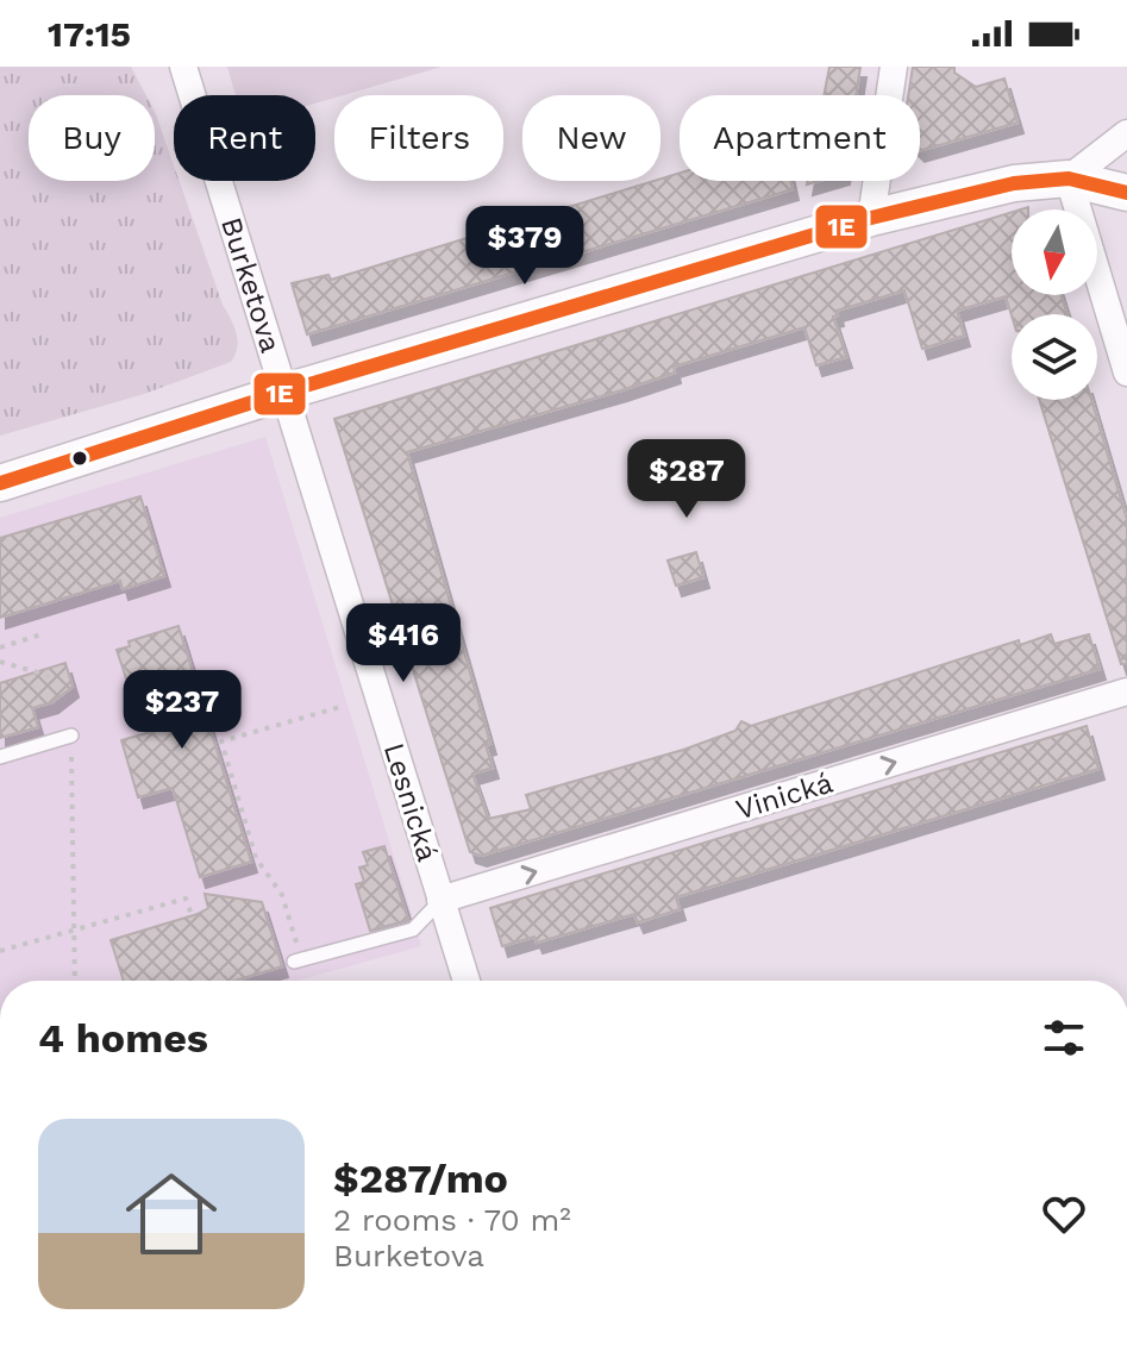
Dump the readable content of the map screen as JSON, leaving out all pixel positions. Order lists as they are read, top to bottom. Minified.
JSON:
{"streets":{"street":["Burketova","Vinická","Lesnická"]},"crossings":[["Burketova","Lesnická"],["Vinická","Lesnická"]],"one_way":["Vinická"],"lines":["transit line 1E"],"north":"bottom","page":{"status":"17:15","chip":["Buy","Rent","Filters","New","Apartment"],"price":["$379","$287","$416","$237"],"heading":"4 homes","list":[{"name":"$287/mo","note":"2 rooms · 70 m² · Burketova"}]}}
